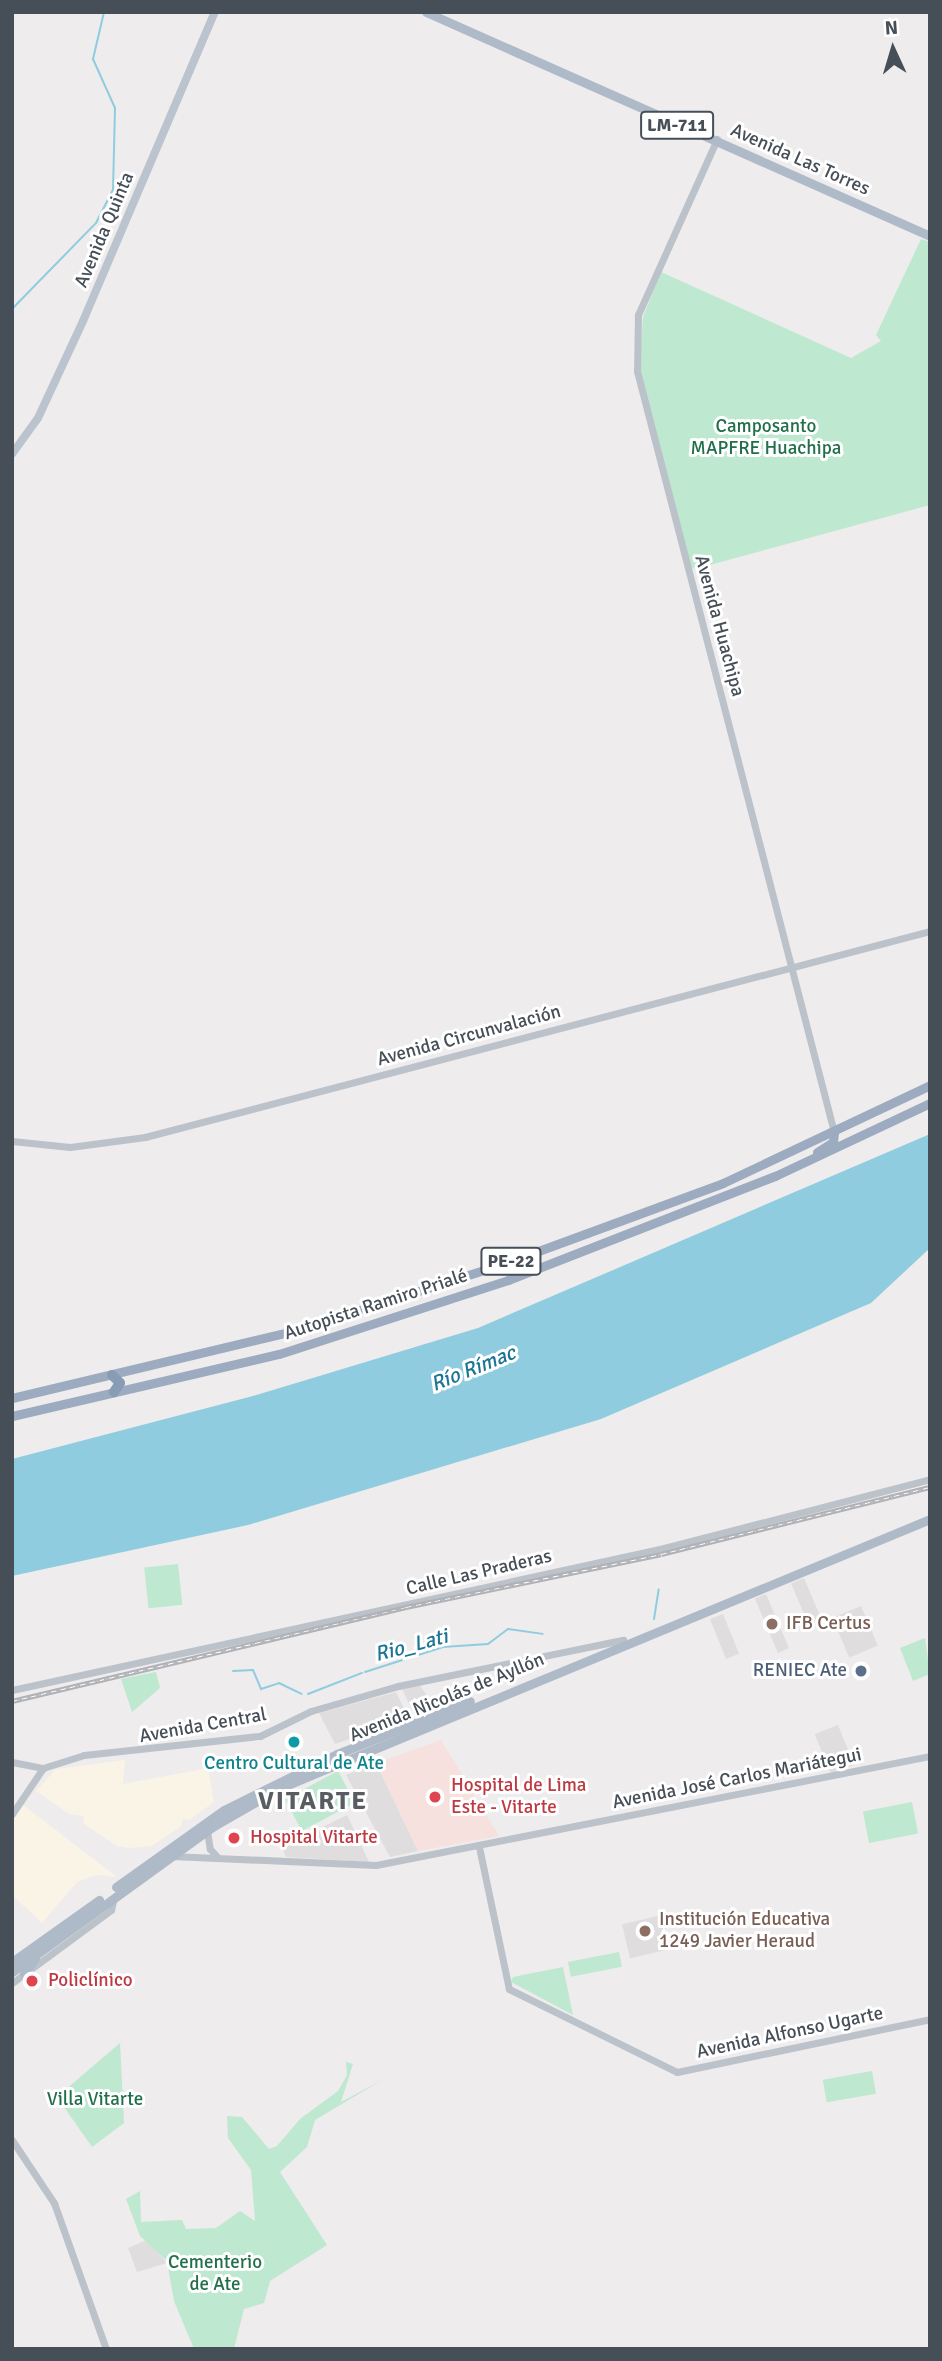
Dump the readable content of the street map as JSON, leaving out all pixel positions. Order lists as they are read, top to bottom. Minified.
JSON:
{"streets":{"highway":["PE-22","Autopista Ramiro Prialé"],"main road":["LM-711","Avenida Las Torres","Avenida Quinta","Avenida Nicolás de Ayllón"],"street":["Avenida Huachipa","Avenida Circunvalación","Calle Las Praderas","Avenida Central","Avenida José Carlos Mariátegui","Avenida Alfonso Ugarte"]},"crossings":[["Avenida Las Torres","Avenida Huachipa"],["Avenida Huachipa","Avenida Circunvalación"],["Avenida Huachipa","Autopista Ramiro Prialé"],["Avenida Nicolás de Ayllón","Avenida Central"],["Avenida Nicolás de Ayllón","Avenida José Carlos Mariátegui"],["Avenida José Carlos Mariátegui","Avenida Alfonso Ugarte"]],"districts":["VITARTE"],"water":["Río Rímac","Rio_Lati"],"parks":["Camposanto MAPFRE Huachipa","Villa Vitarte","Cementerio de Ate"],"places":["IFB Certus","RENIEC Ate","Centro Cultural de Ate","Hospital de Lima Este - Vitarte","Hospital Vitarte","Institución Educativa 1249 Javier Heraud","Policlínico"],"north":"top"}
